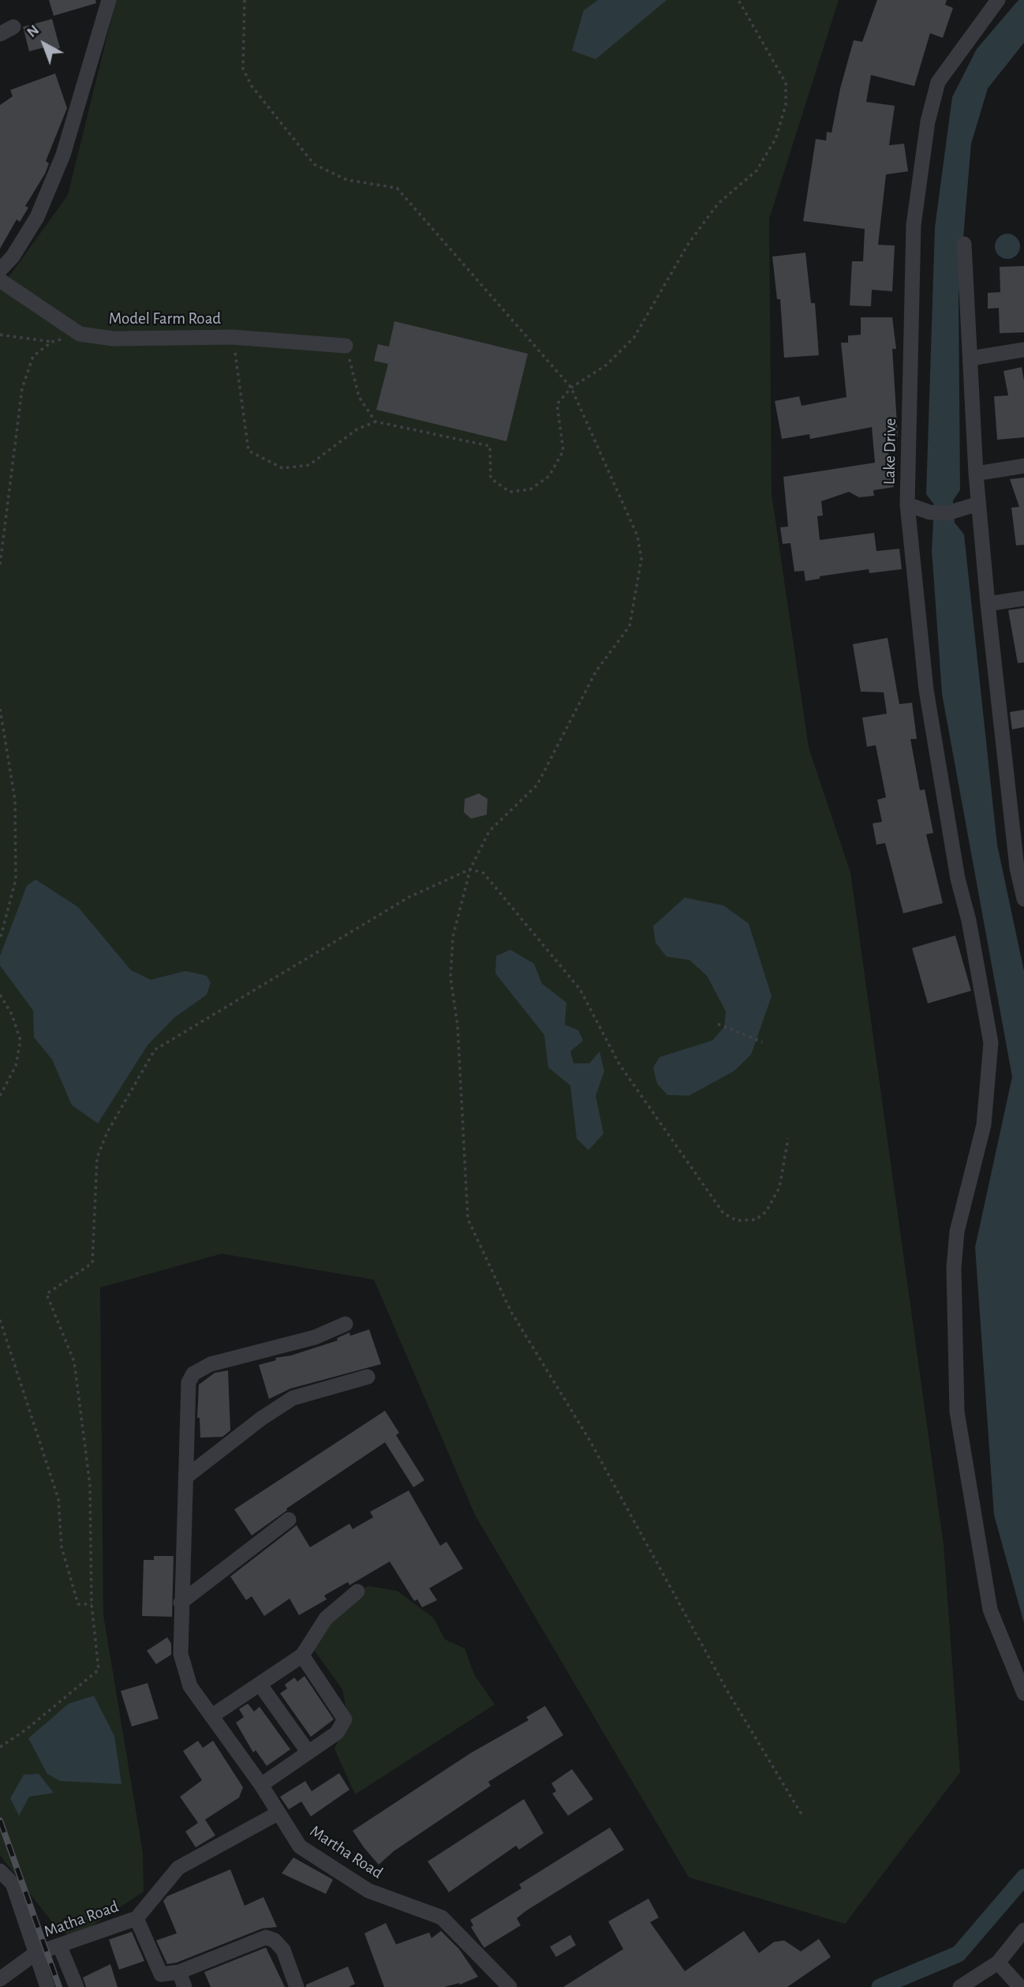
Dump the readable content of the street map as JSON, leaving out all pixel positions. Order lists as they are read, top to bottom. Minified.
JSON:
{"streets":{"street":["Model Farm Road","Lake Drive","Martha Road","Matha Road"]},"crossings":[["Martha Road","Matha Road"]],"north":"top left"}
